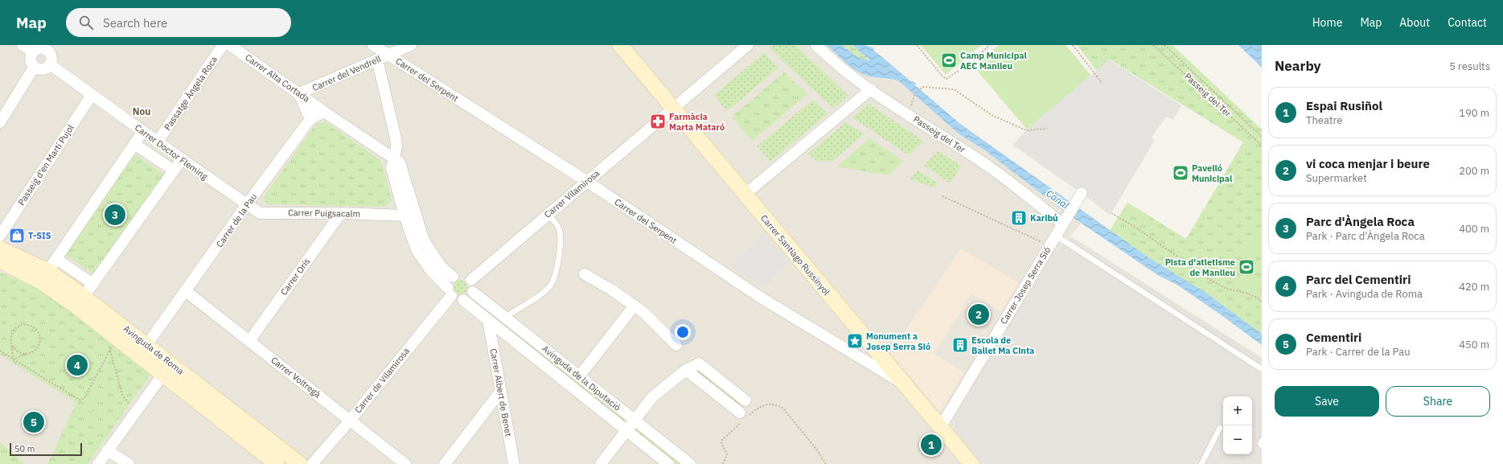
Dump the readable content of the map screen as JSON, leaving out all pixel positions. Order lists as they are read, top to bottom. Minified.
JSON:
{"streets":{"street":["Carrer del Vendrell","Carrer Alta Cortada","Carrer del Serpent","Passatge Àngela Roca","Passeig del Ter","Carrer Doctor Fleming","Passeig d'en Martí Pujol","Carrer Vilamirosa","Carrer Puigsacalm","Carrer de la Pau","Carrer Santiago Russinyol","Carrer Orís","Carrer Josep Serra Sió","Avinguda de Roma","Carrer Voltregà","Avinguda de la Diputació","Carrer de Vilamirosa","Carrer Albert de Benet"]},"crossings":[["Carrer del Vendrell","Carrer Alta Cortada"],["Carrer del Vendrell","Carrer del Serpent"],["Carrer del Serpent","Carrer Vilamirosa"],["Carrer del Serpent","Carrer Santiago Russinyol"],["Passatge Àngela Roca","Carrer Doctor Fleming"],["Passeig del Ter","Carrer Josep Serra Sió"],["Carrer Doctor Fleming","Passeig d'en Martí Pujol"],["Carrer Doctor Fleming","Carrer Puigsacalm"],["Carrer Doctor Fleming","Carrer de la Pau"],["Carrer Vilamirosa","Carrer Santiago Russinyol"],["Carrer Vilamirosa","Avinguda de la Diputació"],["Carrer Vilamirosa","Carrer de Vilamirosa"],["Carrer Puigsacalm","Carrer de la Pau"],["Carrer Puigsacalm","Carrer Orís"],["Carrer de la Pau","Avinguda de Roma"],["Carrer de la Pau","Carrer Voltregà"],["Carrer Santiago Russinyol","Carrer Josep Serra Sió"],["Carrer Orís","Carrer Voltregà"],["Carrer Voltregà","Carrer de Vilamirosa"],["Avinguda de la Diputació","Carrer de Vilamirosa"],["Avinguda de la Diputació","Carrer Albert de Benet"]],"districts":["Nou"],"water":["Canal"],"places":{"sports":["Camp Municipal AEC Manlleu","Pavelló Municipal","Pista d'atletisme de Manlleu"],"pharmacy":["Farmàcia Marta Mataró"],"building":["Karibú","Escola de Ballet Ma Cinta"],"shop":["T-SIS"],"place":["Monument a Josep Serra Sió"]},"scale_bar":"50 m","page":{"header":"Map","search":"Search here","nav":["Home","Map","About","Contact"],"heading":["Nearby","5 results"],"list":[{"mark":"1","name":"Espai Rusiñol","note":"Theatre","value":"190 m"},{"mark":"2","name":"vi coca menjar i beure","note":"Supermarket","value":"200 m"},{"mark":"3","name":"Parc d'Àngela Roca","note":"Park · Parc d'Àngela Roca","value":"400 m"},{"mark":"4","name":"Parc del Cementiri","note":"Park · Avinguda de Roma","value":"420 m"},{"mark":"5","name":"Cementiri","note":"Park · Carrer de la Pau","value":"450 m"}],"pins":["3","2","4","5","1"],"buttons":["Save","Share"],"map_buttons":["+","−"],"scale":"50 m"}}
